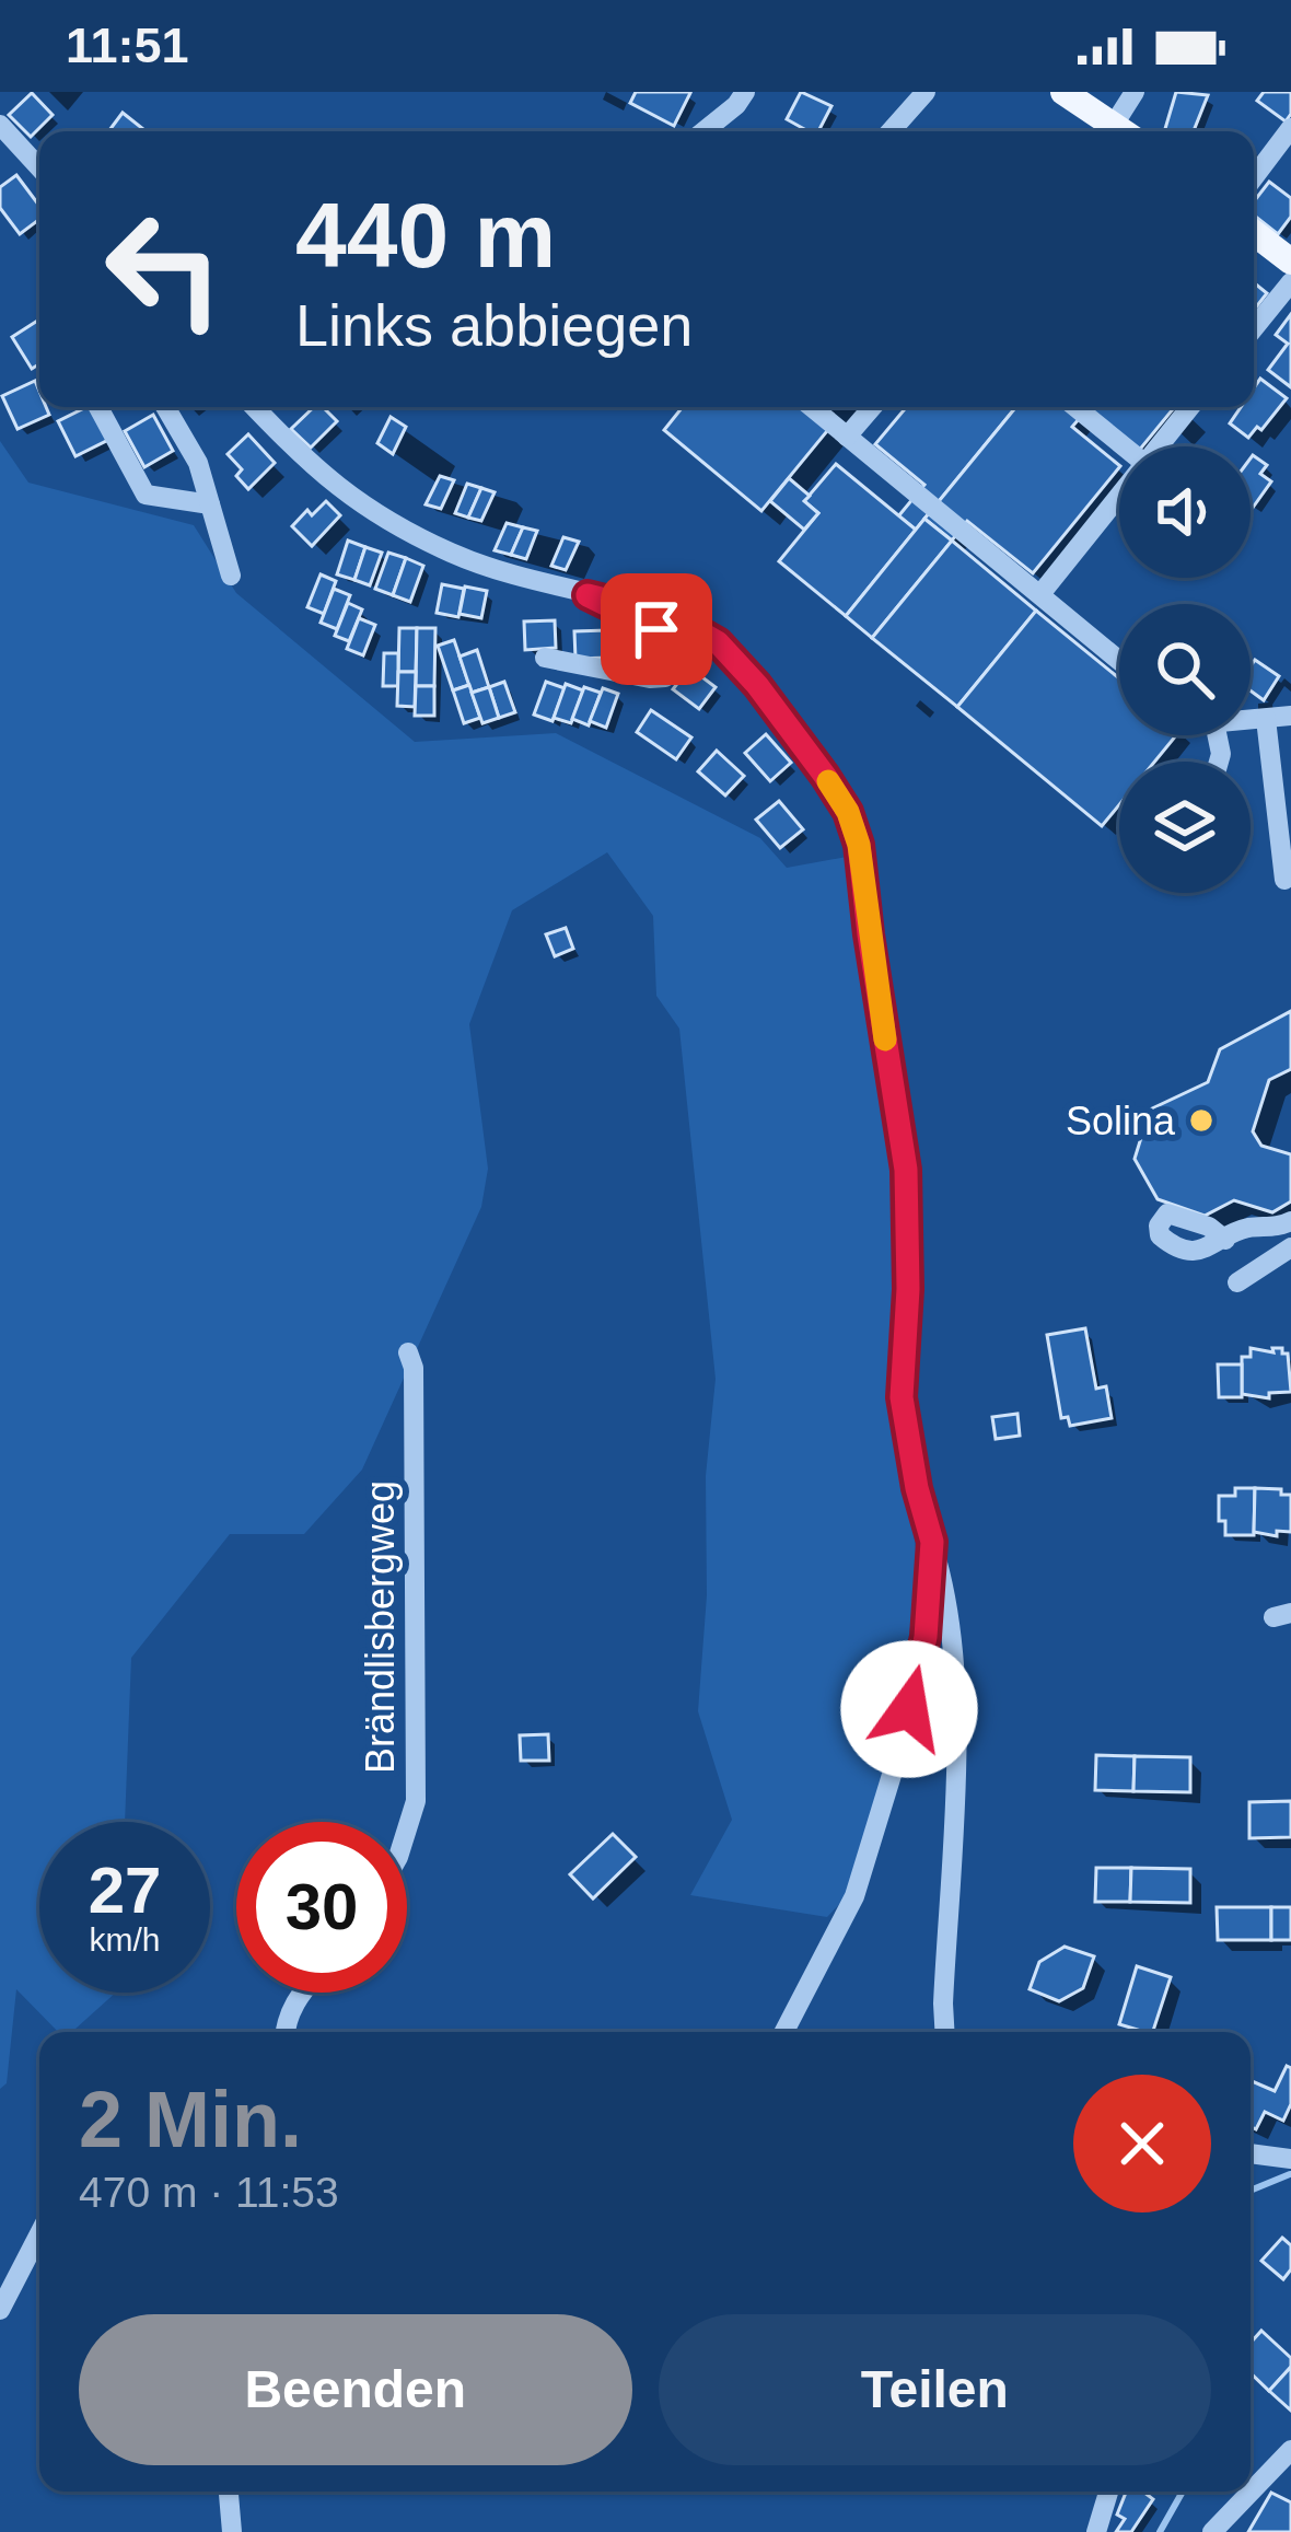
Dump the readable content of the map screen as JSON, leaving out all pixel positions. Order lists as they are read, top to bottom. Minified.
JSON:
{"streets":{"street":["Brändlisbergweg"]},"places":["Solina"],"page":{"status":"11:51","turn":["440 m","Links abbiegen"],"speed":"27 km/h","limit":"30","heading":["2 Min.","470 m · 11:53"],"buttons":["Beenden","Teilen"]}}
